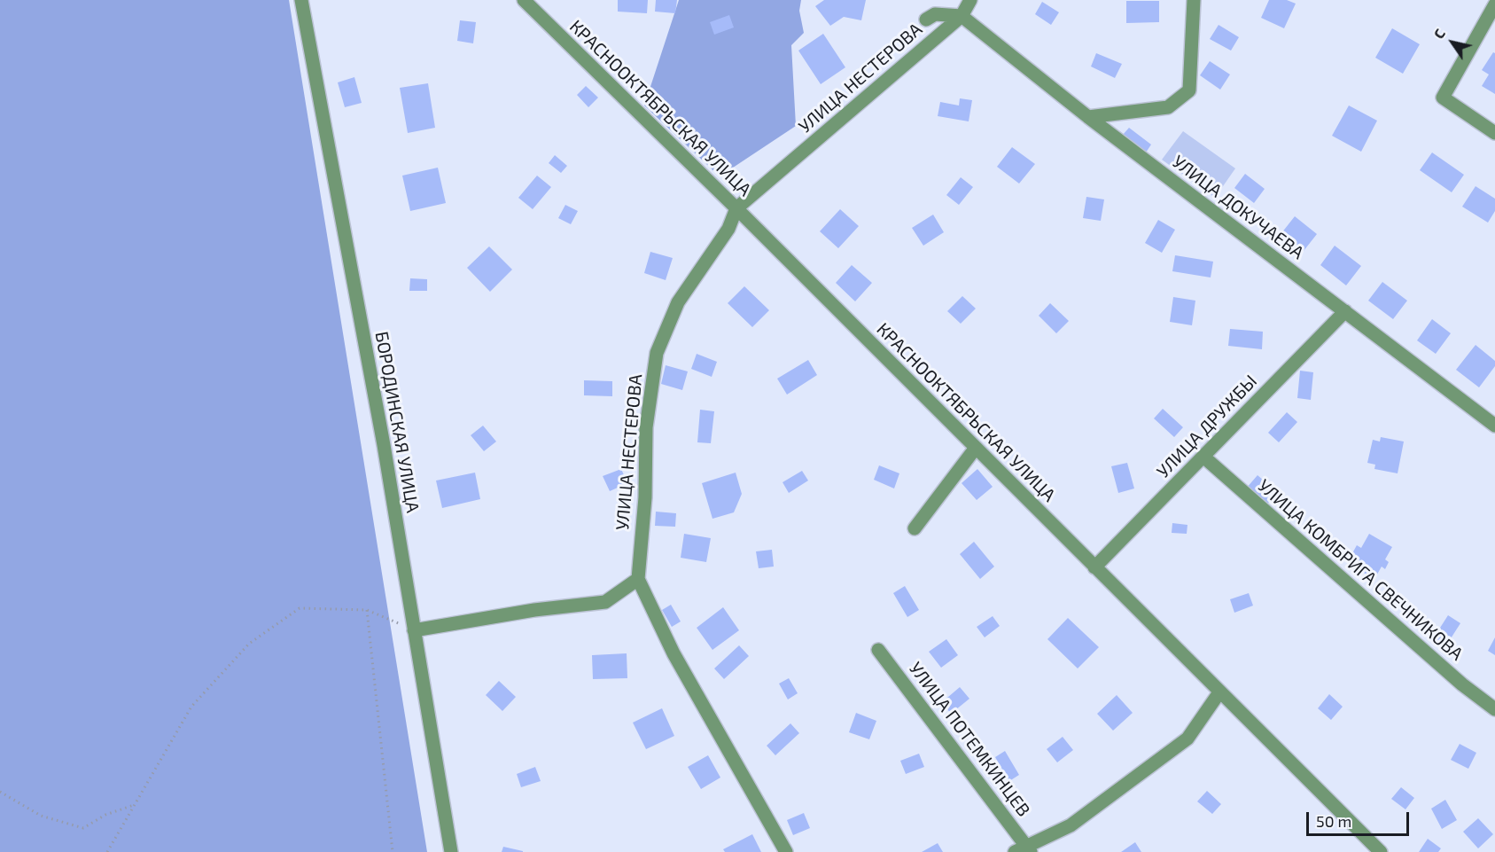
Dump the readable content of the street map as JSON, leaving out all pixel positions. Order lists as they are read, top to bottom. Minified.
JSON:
{"streets":{"street":["УЛИЦА НЕСТЕРОВА","КРАСНООКТЯБРЬСКАЯ УЛИЦА","УЛИЦА ДОКУЧАЕВА","БОРОДИНСКАЯ УЛИЦА","УЛИЦА ДРУЖБЫ","УЛИЦА КОМБРИГА СВЕЧНИКОВА","УЛИЦА ПОТЕМКИНЦЕВ"]},"crossings":[["УЛИЦА НЕСТЕРОВА","КРАСНООКТЯБРЬСКАЯ УЛИЦА"],["УЛИЦА НЕСТЕРОВА","УЛИЦА ДОКУЧАЕВА"],["КРАСНООКТЯБРЬСКАЯ УЛИЦА","УЛИЦА ДРУЖБЫ"],["УЛИЦА ДОКУЧАЕВА","УЛИЦА ДРУЖБЫ"],["УЛИЦА ДРУЖБЫ","УЛИЦА КОМБРИГА СВЕЧНИКОВА"]],"scale_bar":"50 m","north":"top left"}
